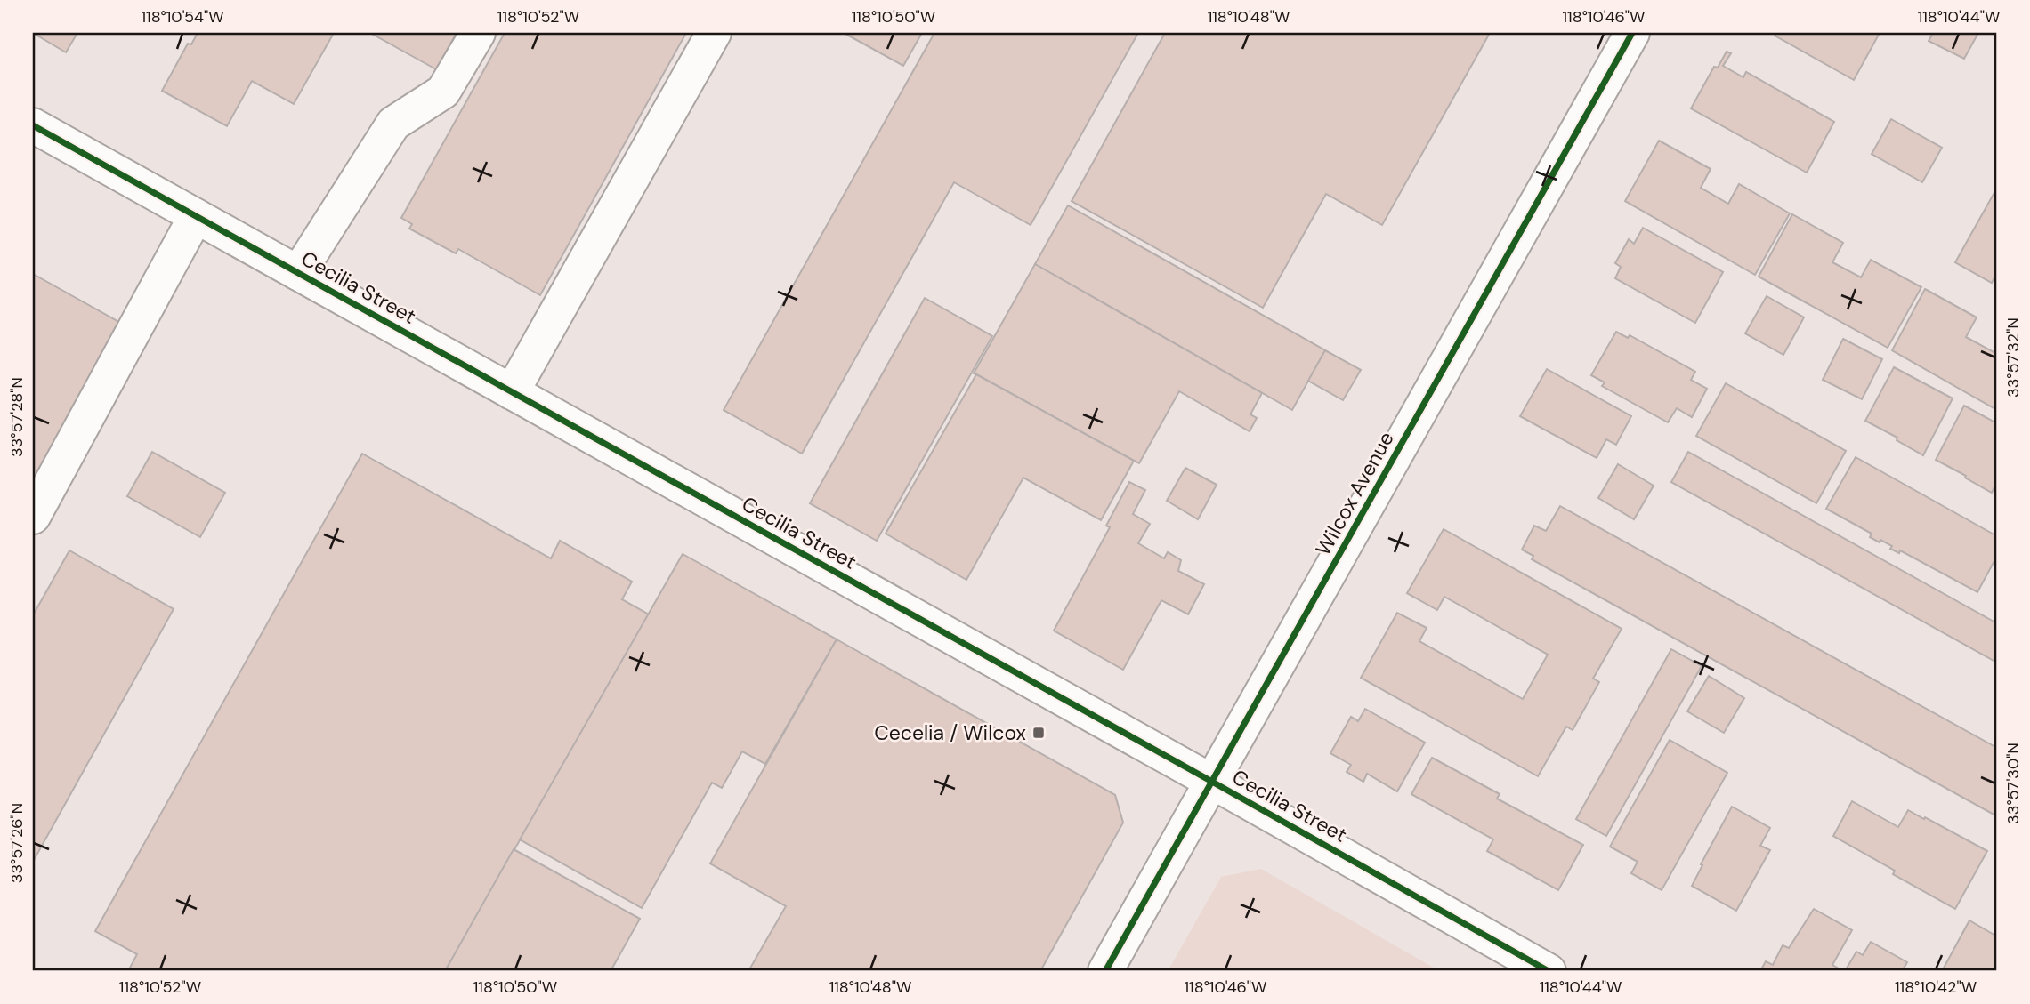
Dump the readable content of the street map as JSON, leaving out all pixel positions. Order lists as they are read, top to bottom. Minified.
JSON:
{"streets":{"street":["Cecilia Street","Wilcox Avenue"]},"crossings":[["Cecilia Street","Wilcox Avenue"]],"places":{"transit":["Cecelia / Wilcox"]},"coordinates":["118°10'54\"W","118°10'52\"W","118°10'50\"W","118°10'48\"W","118°10'46\"W","118°10'44\"W","33°57'32\"N","33°57'28\"N","33°57'30\"N","33°57'26\"N","118°10'42\"W"]}
